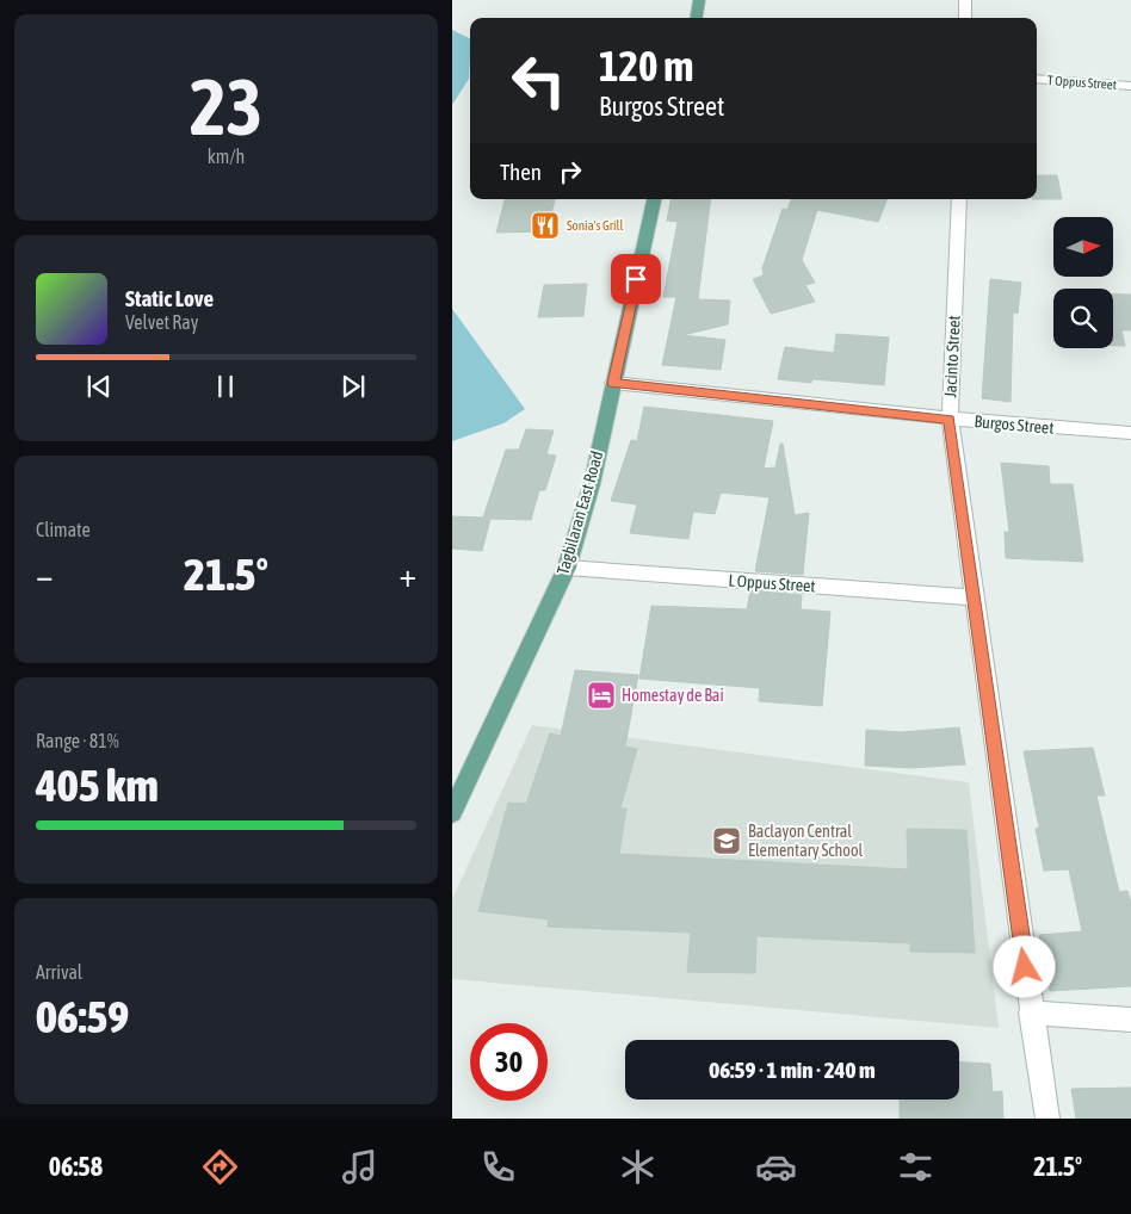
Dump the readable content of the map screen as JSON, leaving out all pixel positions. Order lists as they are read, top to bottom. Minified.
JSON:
{"streets":{"main road":["Tagbilaran East Road"],"street":["T Oppus Street","Jacinto Street","Burgos Street","L Oppus Street"]},"crossings":[["Jacinto Street","Burgos Street"],["Jacinto Street","L Oppus Street"],["Burgos Street","Tagbilaran East Road"],["Tagbilaran East Road","L Oppus Street"]],"places":{"restaurant":["Sonia's Grill"],"hotel":["Homestay de Bai"],"school or university":["Baclayon Central Elementary School"]},"north":"right","page":{"tile":[["23","km/h"],"Climate",["Range · 81%","405 km"],["Arrival","06:59"]],"turn":["120 m","Burgos Street"],"then":"Then","song":["Static Love","Velvet Ray"],"heat":["−","21.5°","+"],"limit":"30","trip":"06:59 · 1 min · 240 m","tabs":["06:58","21.5°"]}}
